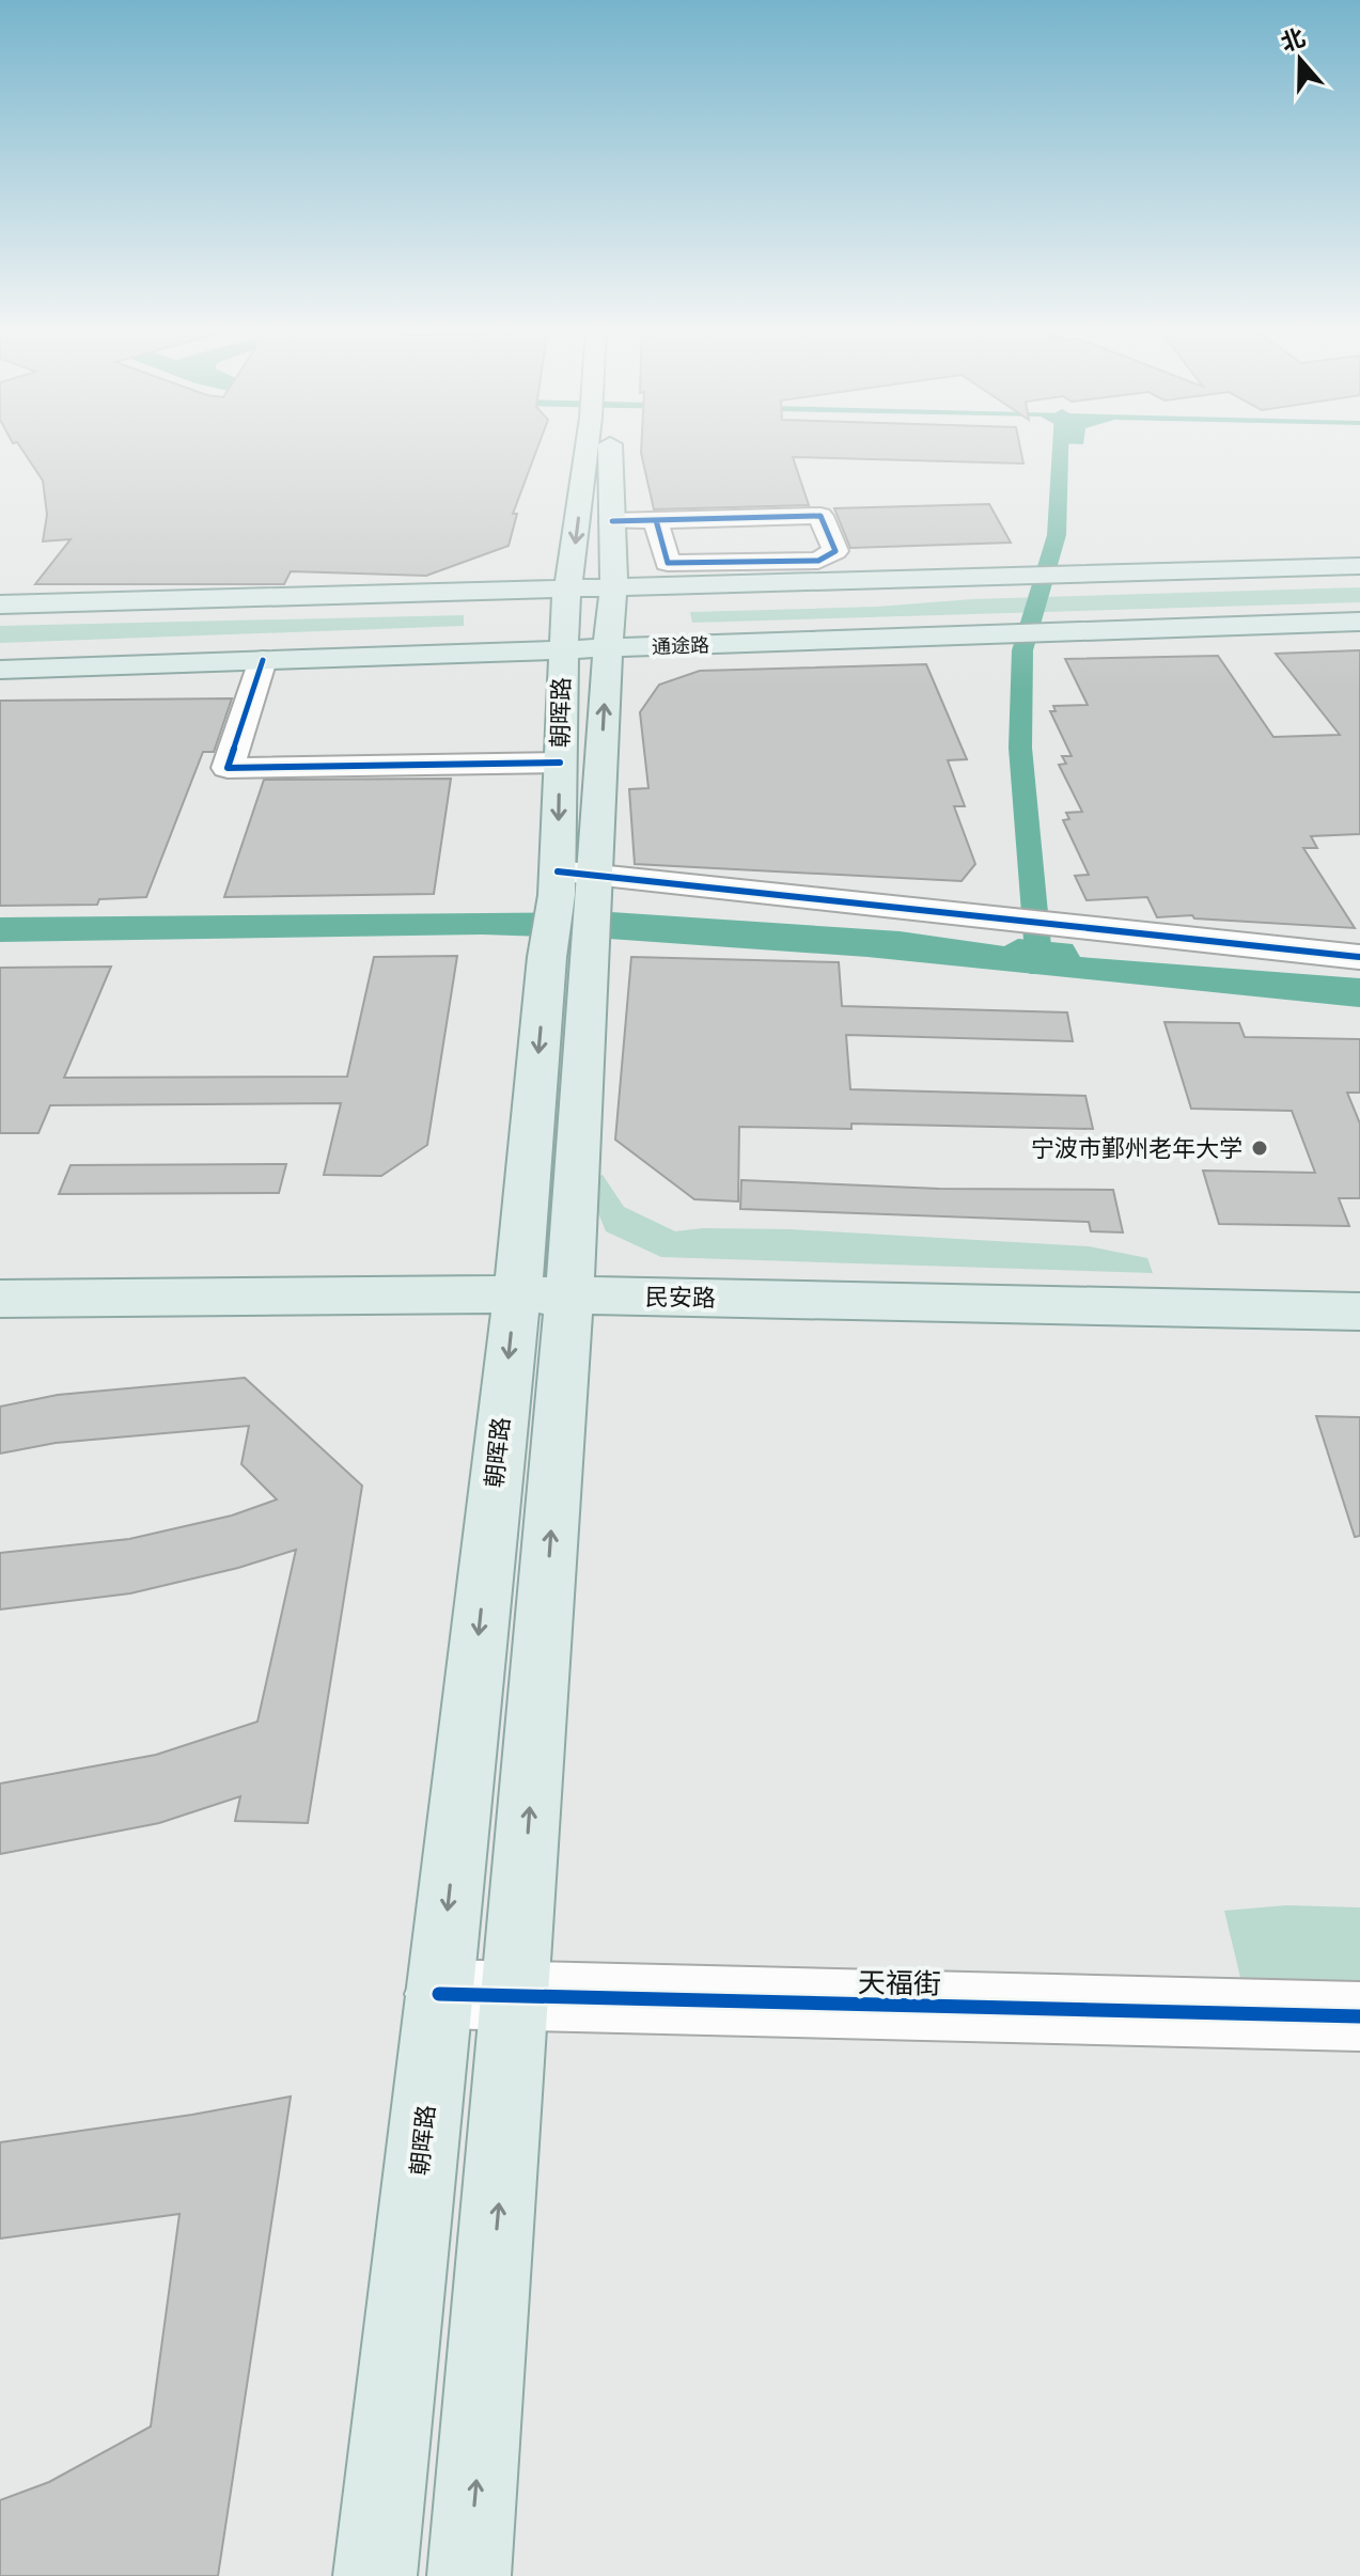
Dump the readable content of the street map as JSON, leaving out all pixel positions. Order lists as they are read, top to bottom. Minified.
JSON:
{"streets":{"main road":["通途路","朝晖路","民安路"],"street":["天福街"]},"crossings":[["通途路","朝晖路"],["朝晖路","民安路"],["朝晖路","天福街"]],"places":["宁波市鄞州老年大学"],"north":"top"}
